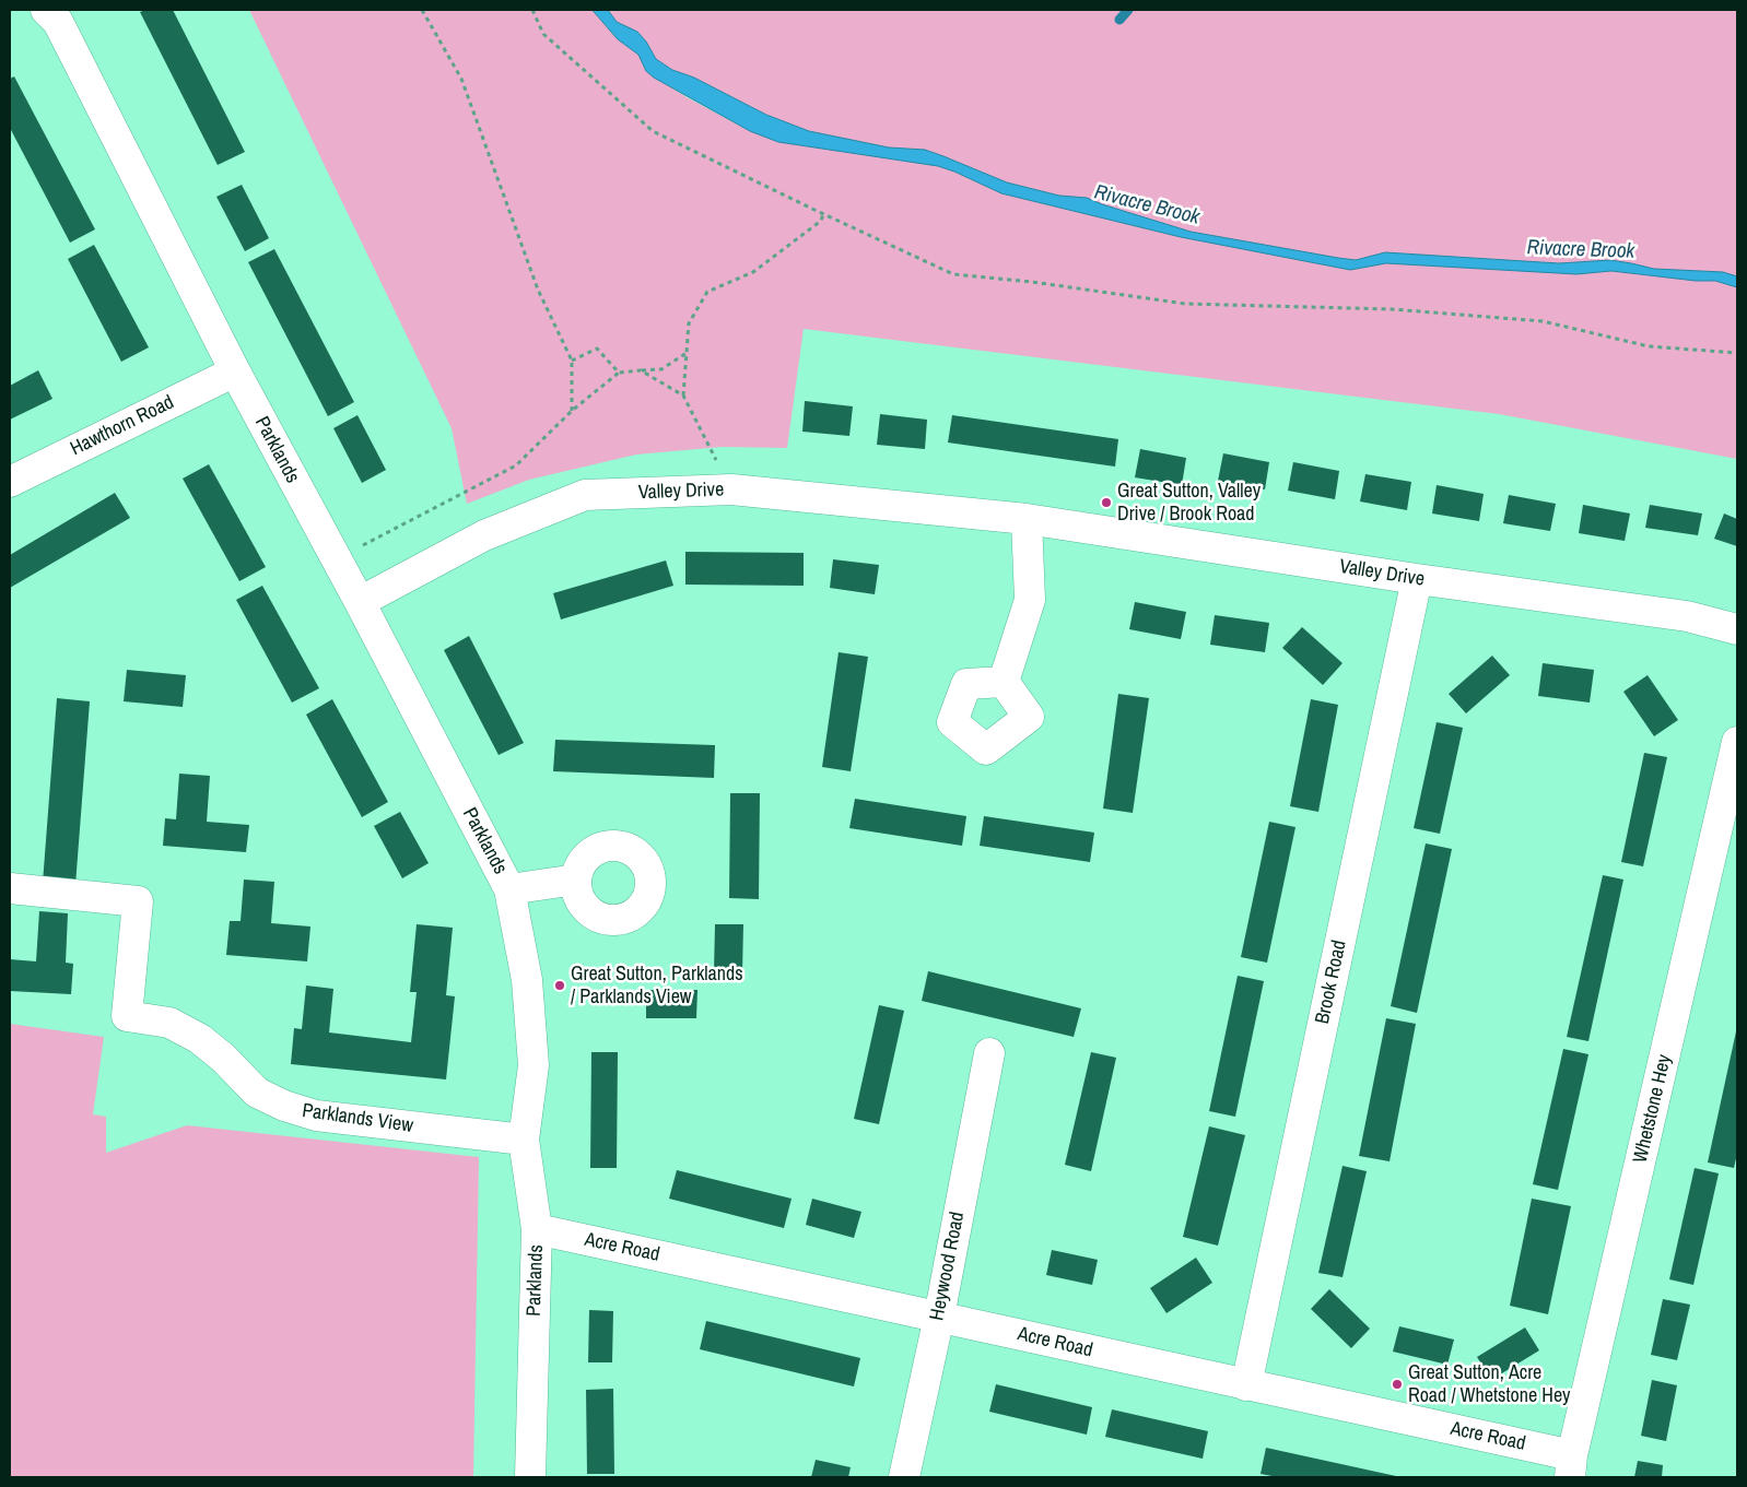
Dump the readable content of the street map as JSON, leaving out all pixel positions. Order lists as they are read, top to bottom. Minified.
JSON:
{"streets":{"street":["Hawthorn Road","Parklands","Valley Drive","Brook Road","Whetstone Hey","Parklands View","Acre Road","Heywood Road"]},"crossings":[["Hawthorn Road","Parklands"],["Parklands","Valley Drive"],["Parklands","Parklands View"],["Parklands","Acre Road"],["Valley Drive","Brook Road"],["Brook Road","Acre Road"],["Whetstone Hey","Acre Road"],["Acre Road","Heywood Road"]],"water":["Rivacre Brook"],"places":["Great Sutton, Valley Drive / Brook Road","Great Sutton, Parklands / Parklands View","Great Sutton, Acre Road / Whetstone Hey"]}
